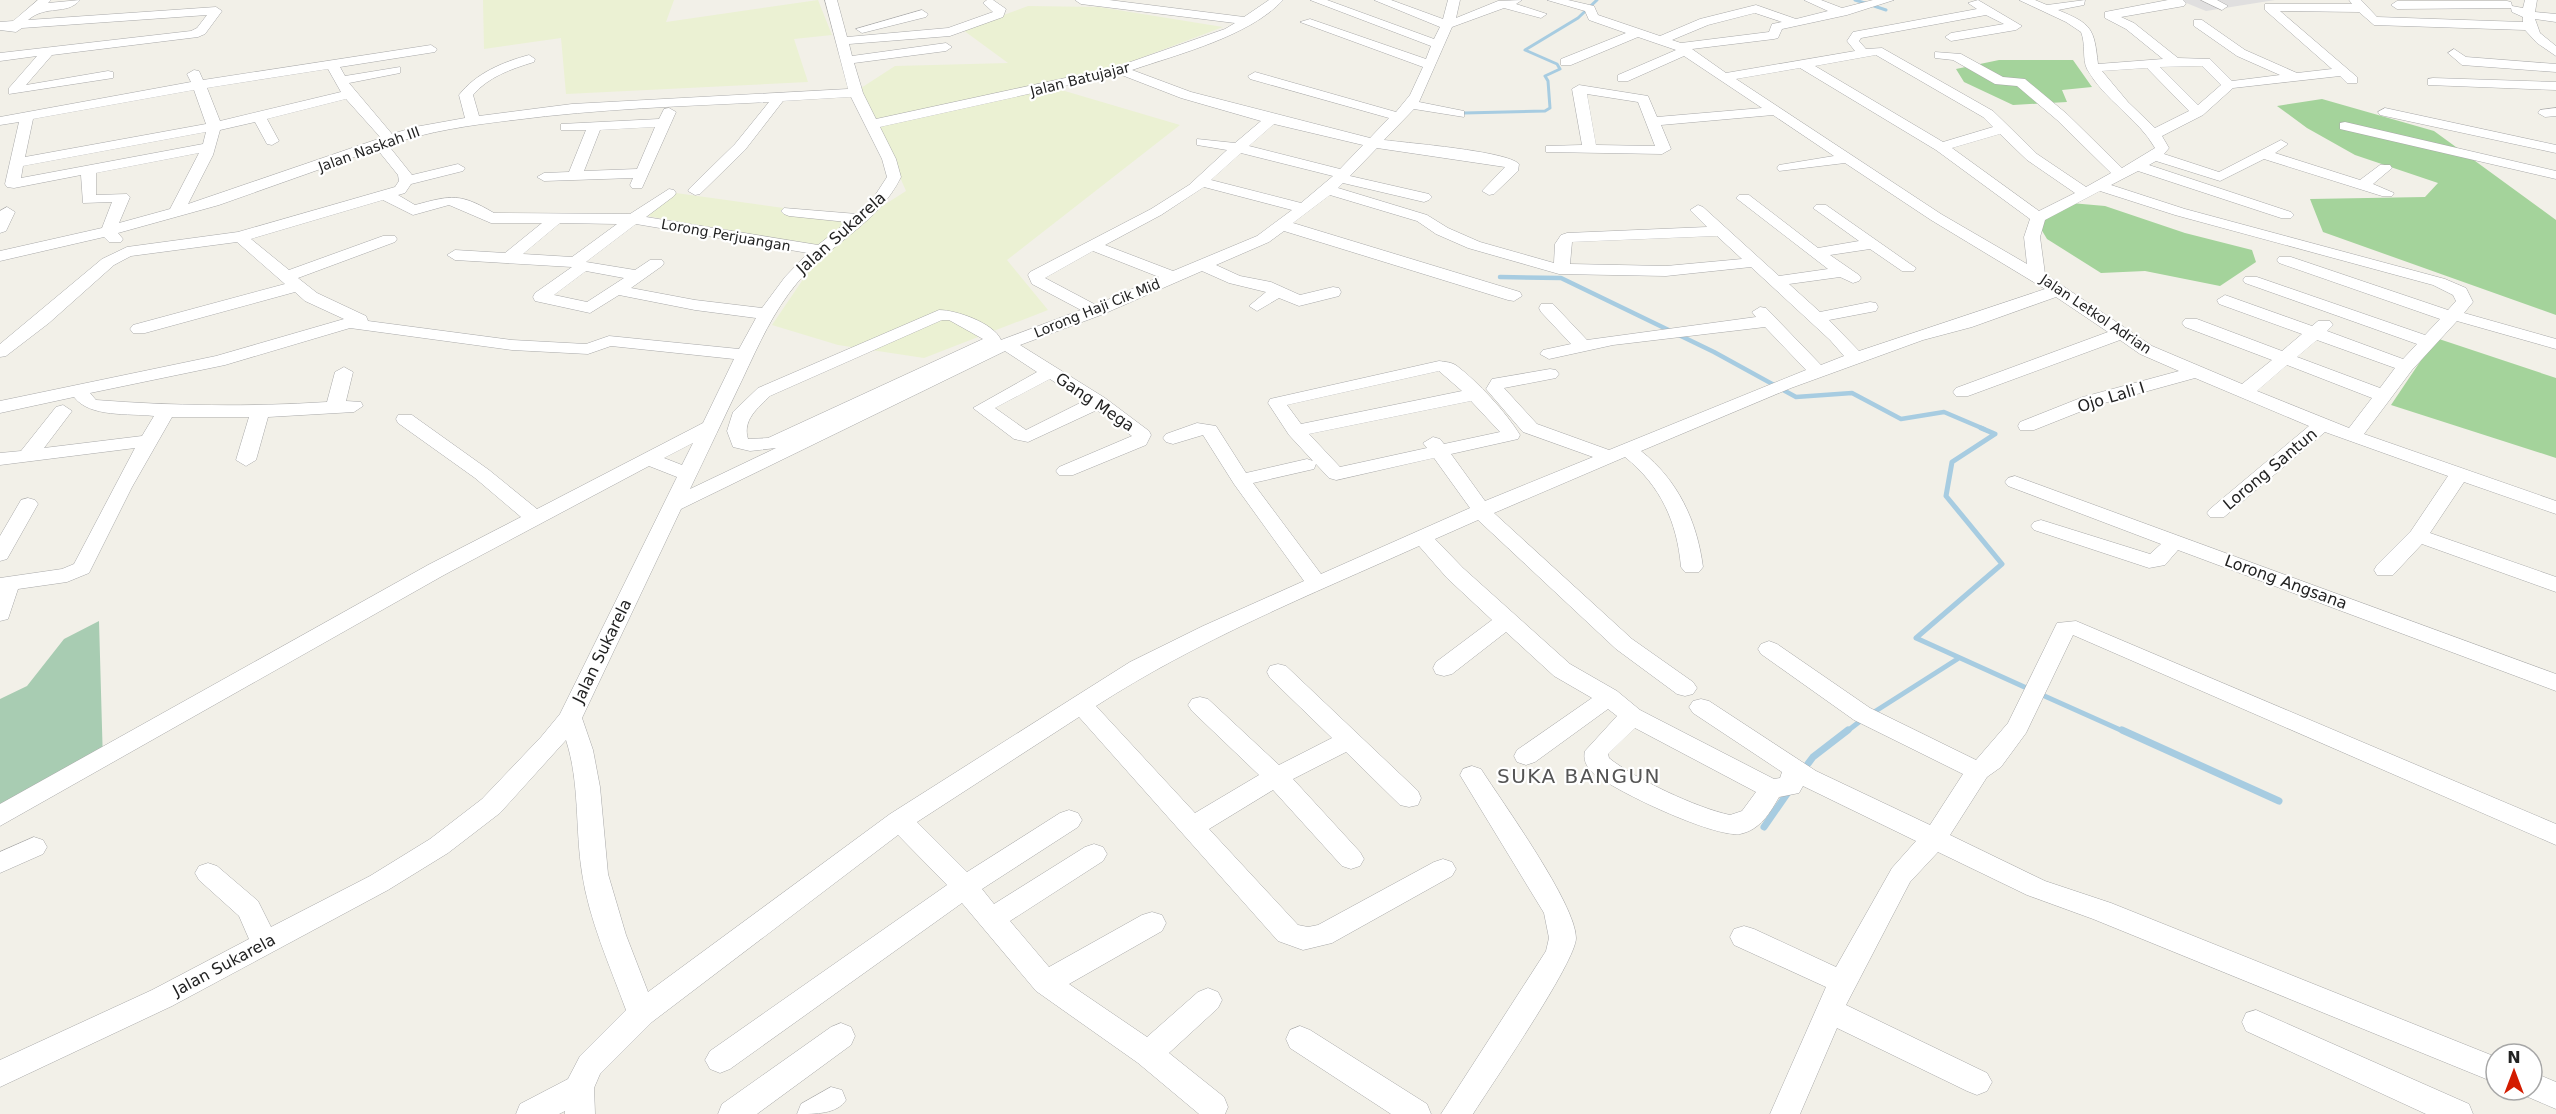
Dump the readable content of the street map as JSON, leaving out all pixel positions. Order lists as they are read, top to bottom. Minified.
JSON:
{"streets":{"street":["Jalan Batujajar","Jalan Naskah III","Jalan Sukarela","Lorong Perjuangan","Lorong Haji Cik Mid","Jalan Letkol Adrian","Ojo Lali I","Gang Mega","Lorong Santun","Lorong Angsana"]},"crossings":[["Jalan Batujajar","Jalan Sukarela"],["Jalan Naskah III","Jalan Sukarela"],["Jalan Sukarela","Lorong Perjuangan"],["Jalan Sukarela","Lorong Haji Cik Mid"],["Lorong Haji Cik Mid","Gang Mega"],["Jalan Letkol Adrian","Ojo Lali I"],["Jalan Letkol Adrian","Lorong Santun"]],"districts":["SUKA BANGUN"],"north":"top"}
